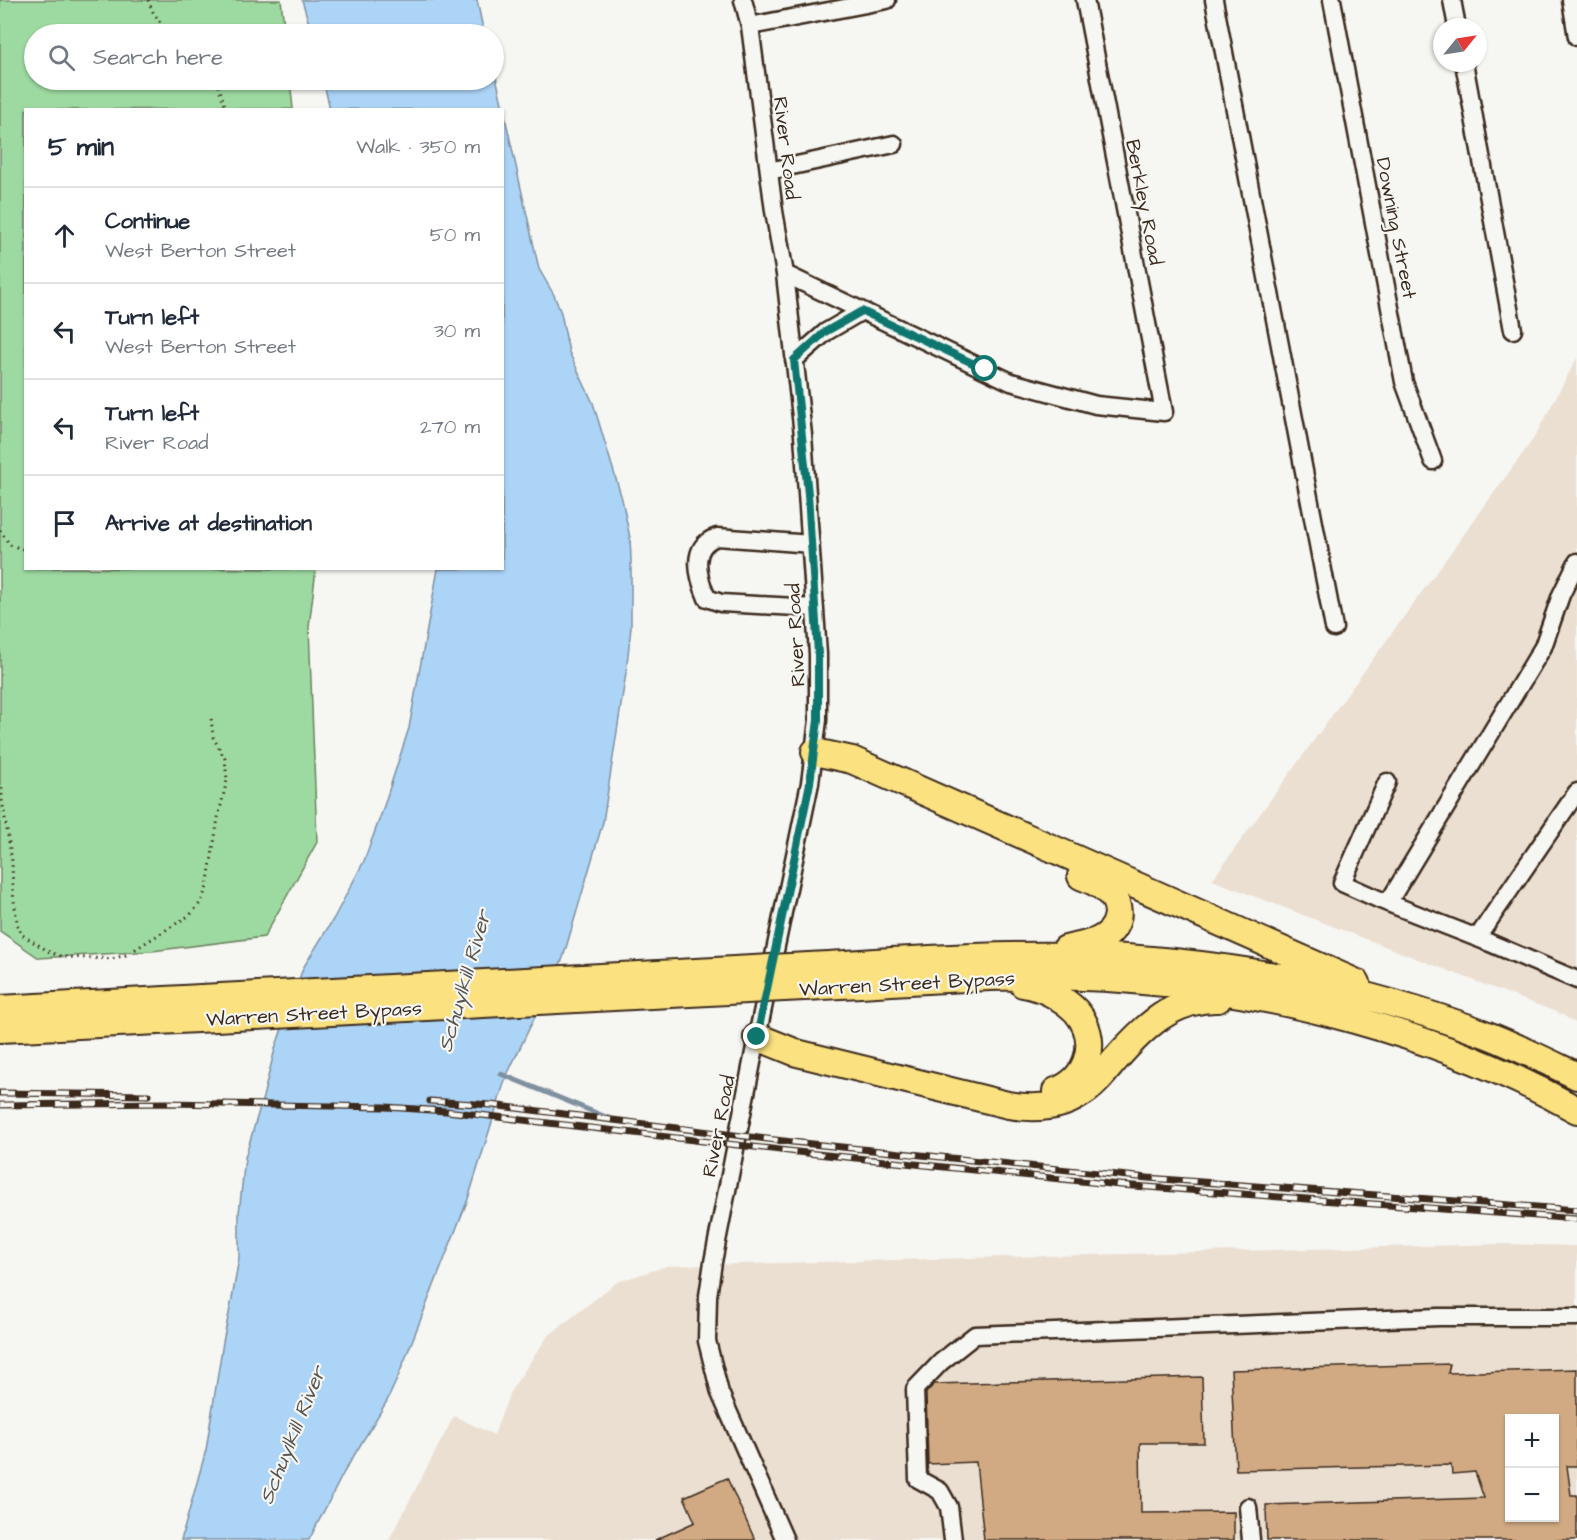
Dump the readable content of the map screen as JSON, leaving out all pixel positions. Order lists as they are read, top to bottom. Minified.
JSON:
{"streets":{"highway":["Warren Street Bypass"],"street":["River Road","Berkley Road","Downing Street"]},"water":["Schuylkill River"],"north":"top right","page":{"search":"Search here","heading":["5 min","Walk · 350 m"],"list":[["Continue","West Berton Street","50 m"],["Turn left","West Berton Street","30 m"],["Turn left","River Road","270 m"],"Arrive at destination"],"map_buttons":["+","−"]}}
